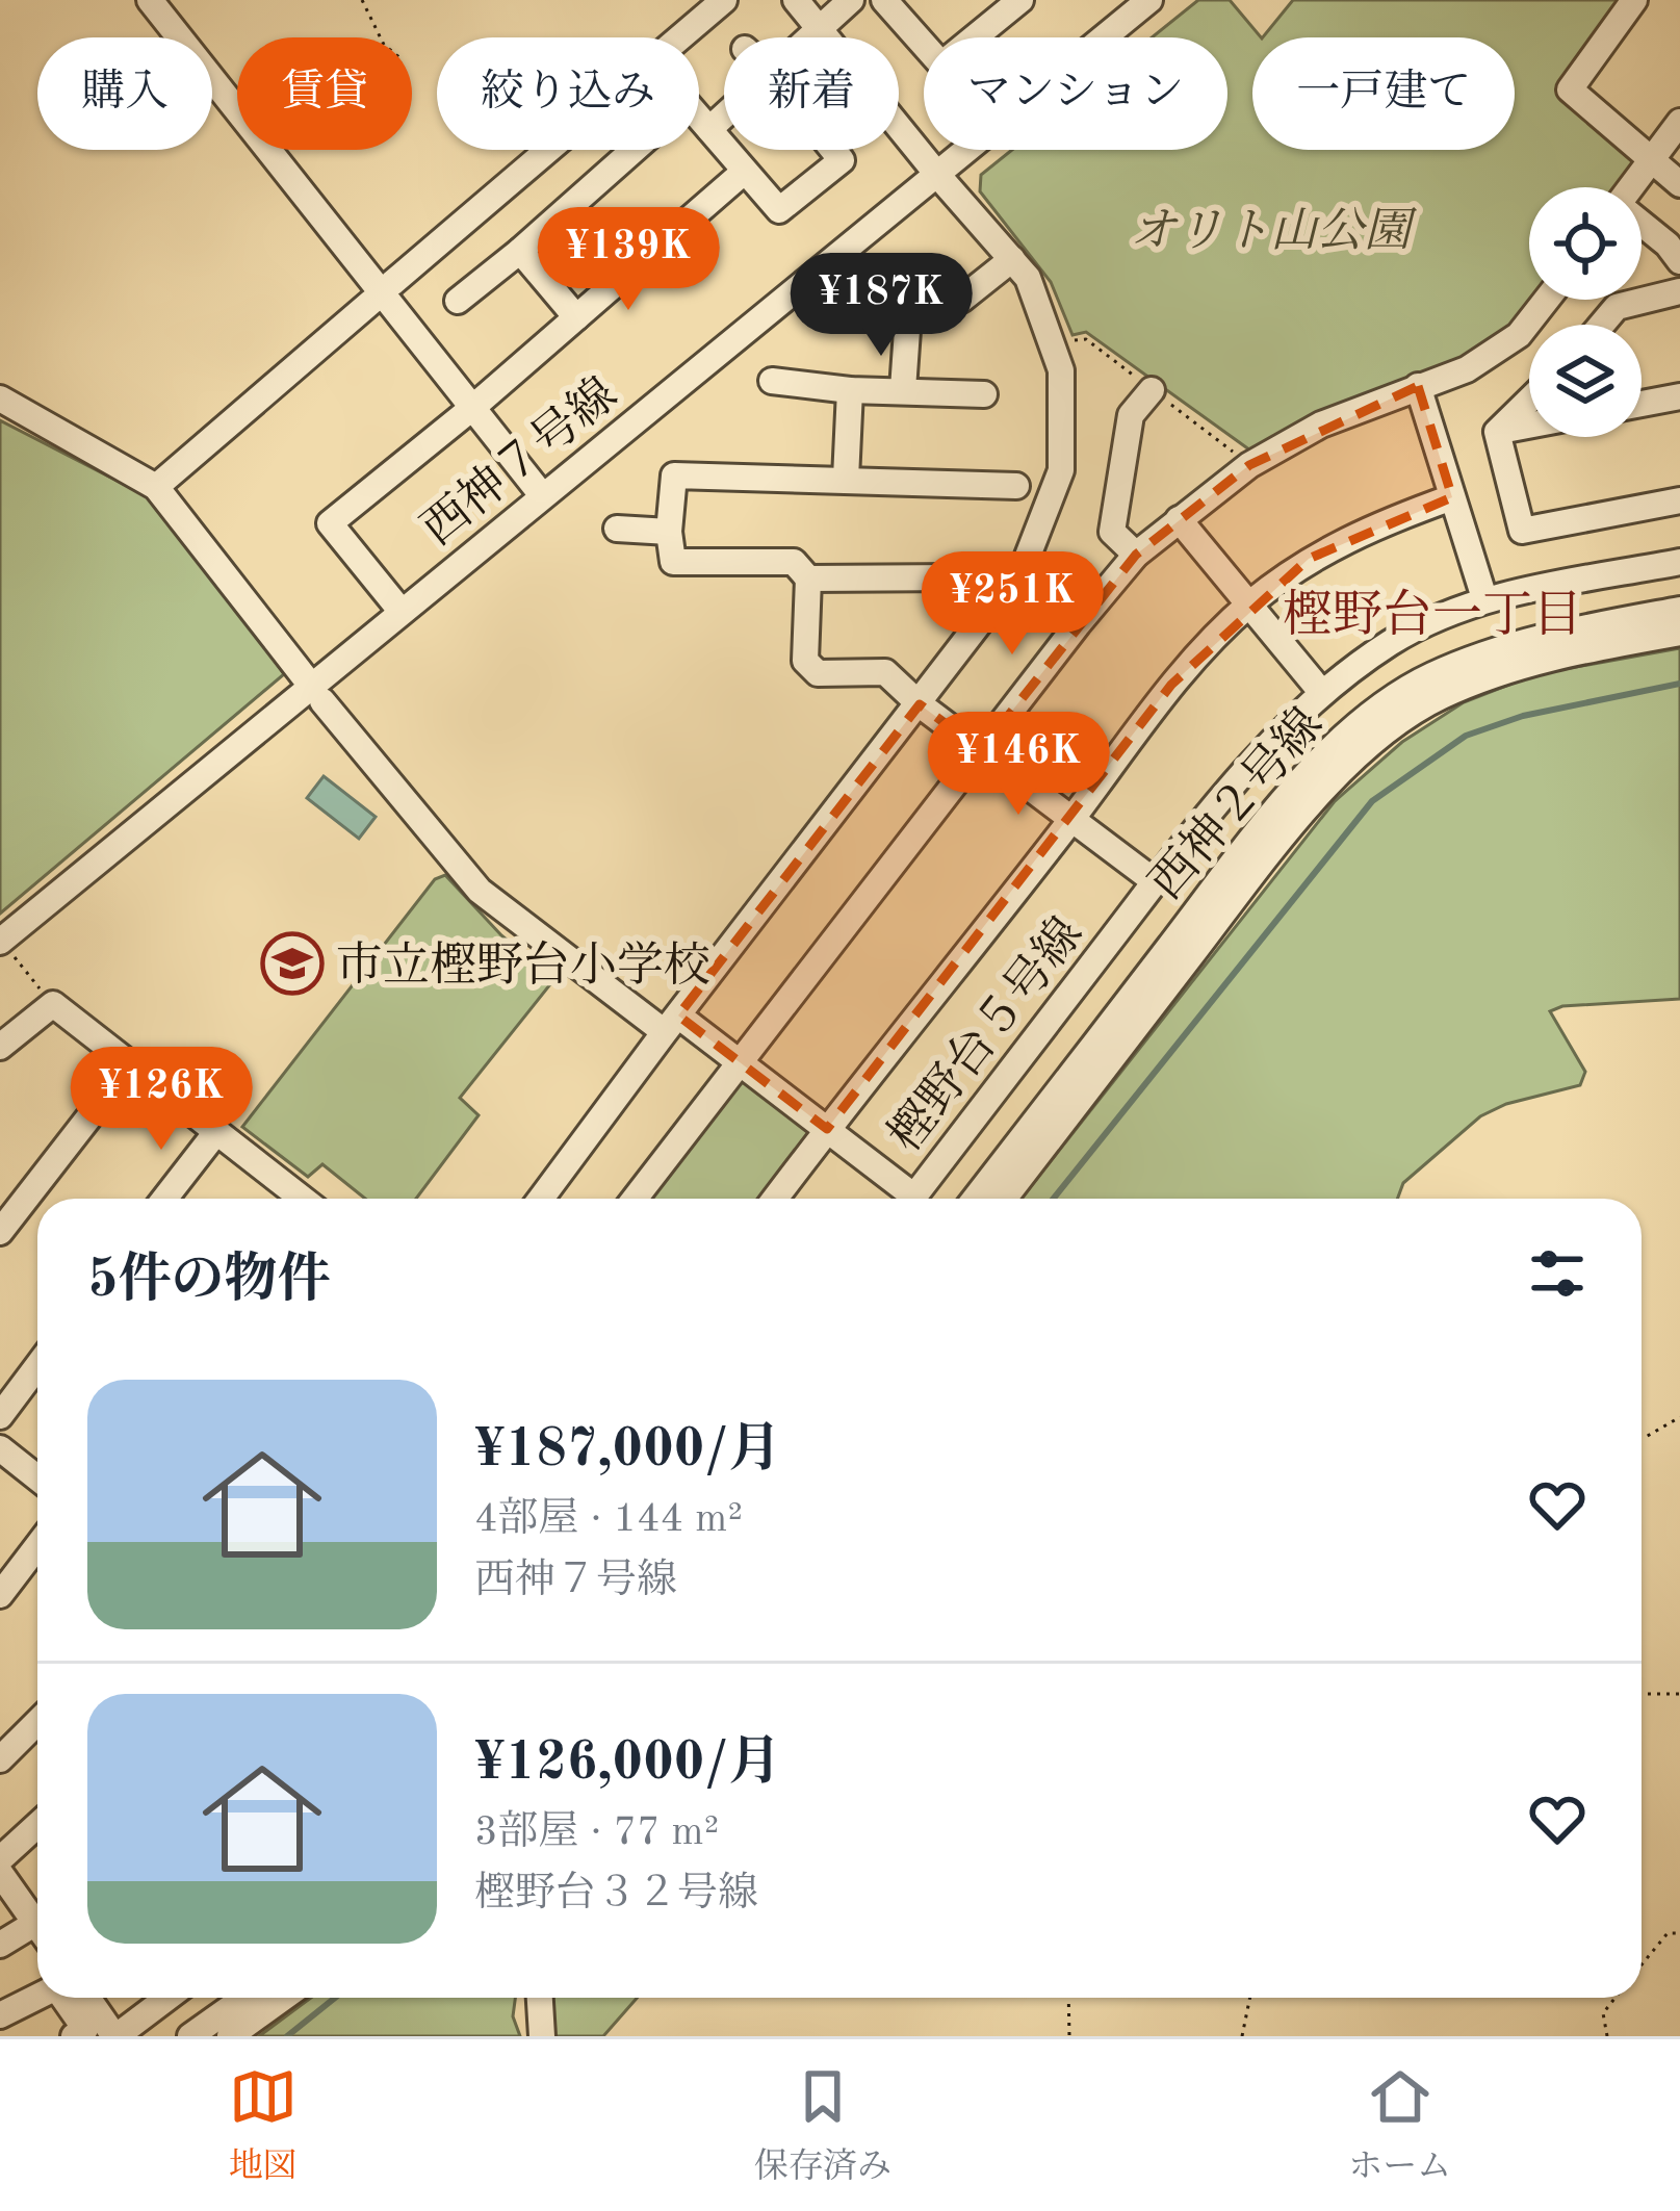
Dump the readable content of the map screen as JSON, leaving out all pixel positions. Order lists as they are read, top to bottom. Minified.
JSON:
{"streets":{"street":["西神７号線","西神２号線","樫野台５号線"]},"districts":["樫野台一丁目"],"parks":["オリト山公園"],"places":{"school or university":["市立樫野台小学校"]},"page":{"chip":["購入","賃貸","絞り込み","新着","マンション","一戸建て"],"price":["¥139K","¥187K","¥251K","¥146K","¥126K"],"heading":"5件の物件","list":[{"name":"¥187,000/月","note":"4部屋 · 144 m² · 西神７号線"},{"name":"¥126,000/月","note":"3部屋 · 77 m² · 樫野台３２号線"}],"tabs":["地図","保存済み","ホーム"]}}
